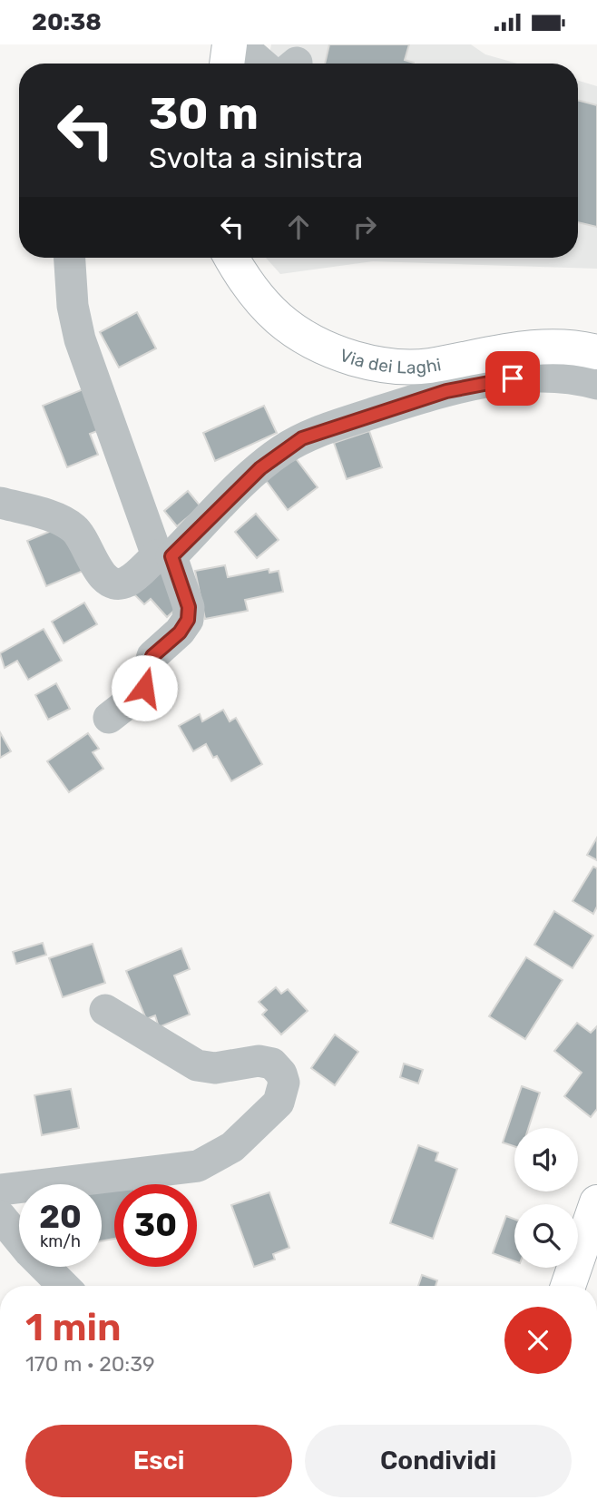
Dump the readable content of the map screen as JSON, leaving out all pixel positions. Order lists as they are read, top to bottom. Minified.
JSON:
{"streets":{"main road":["Via dei Laghi"]},"page":{"status":"20:38","turn":["30 m","Svolta a sinistra"],"speed":"20 km/h","limit":"30","heading":["1 min","170 m · 20:39"],"buttons":["Esci","Condividi"]}}
